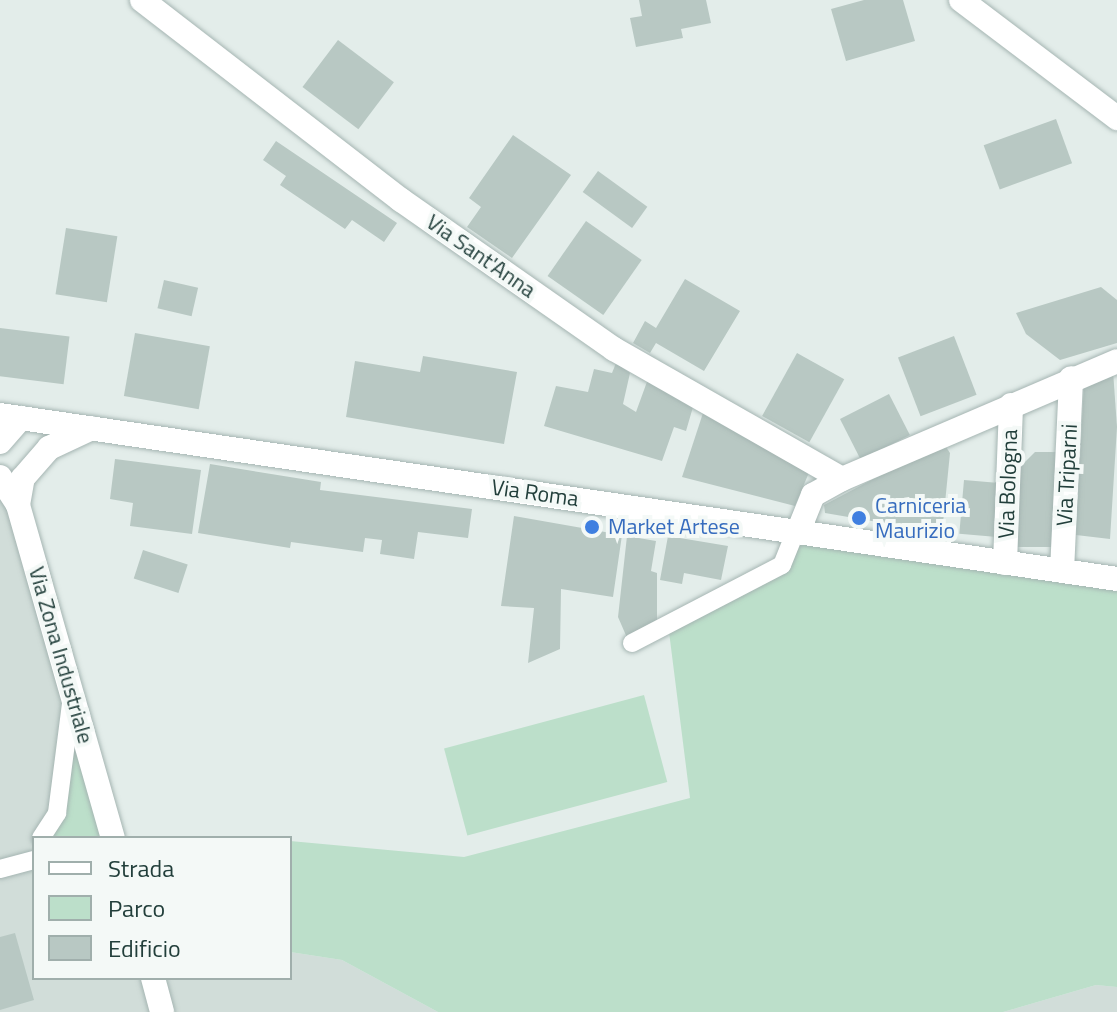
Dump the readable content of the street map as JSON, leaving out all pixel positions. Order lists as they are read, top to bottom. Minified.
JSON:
{"streets":{"street":["Via Sant'Anna","Via Triparni","Via Bologna","Via Roma","Via Zona Industriale"]},"crossings":[["Via Triparni","Via Roma"],["Via Bologna","Via Roma"]],"places":["Carniceria Maurizio","Market Artese"],"legend":["Strada","Parco","Edificio"]}
